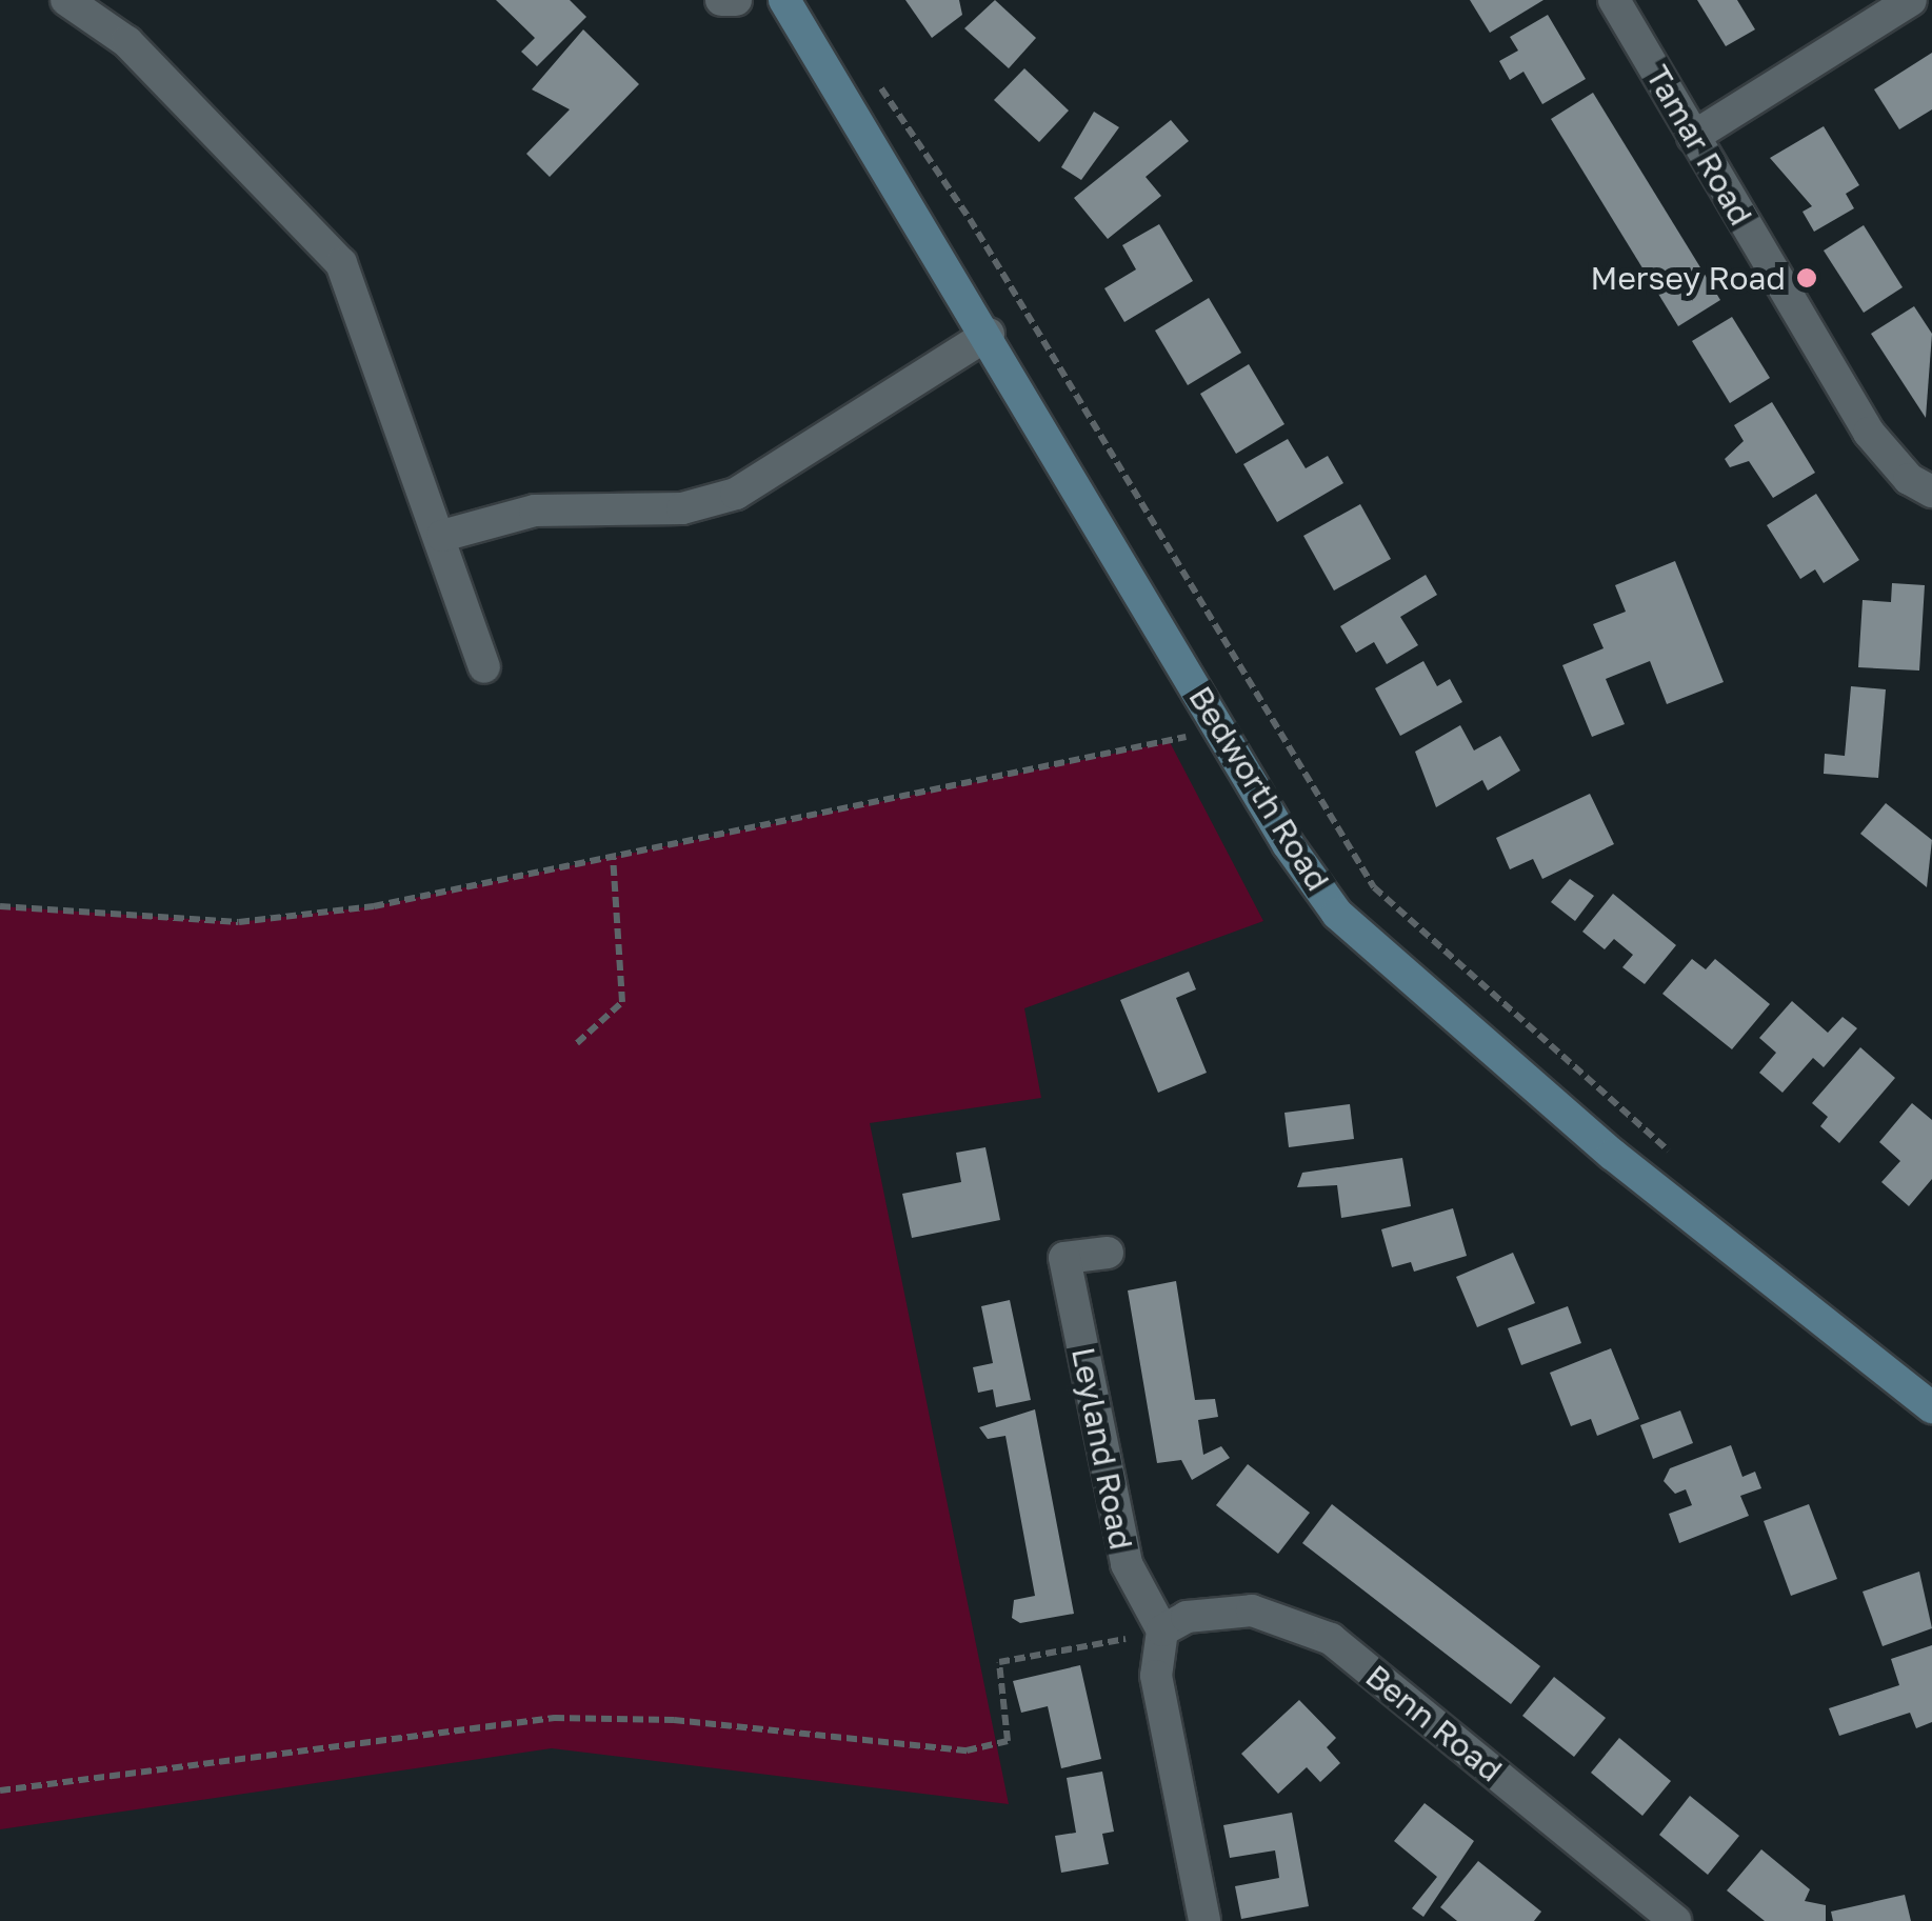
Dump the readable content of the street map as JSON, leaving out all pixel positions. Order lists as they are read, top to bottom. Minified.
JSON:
{"streets":{"main road":["Bedworth Road"],"street":["Tamar Road","Leyland Road","Benn Road"]},"crossings":[["Leyland Road","Benn Road"]],"places":["Mersey Road"]}
